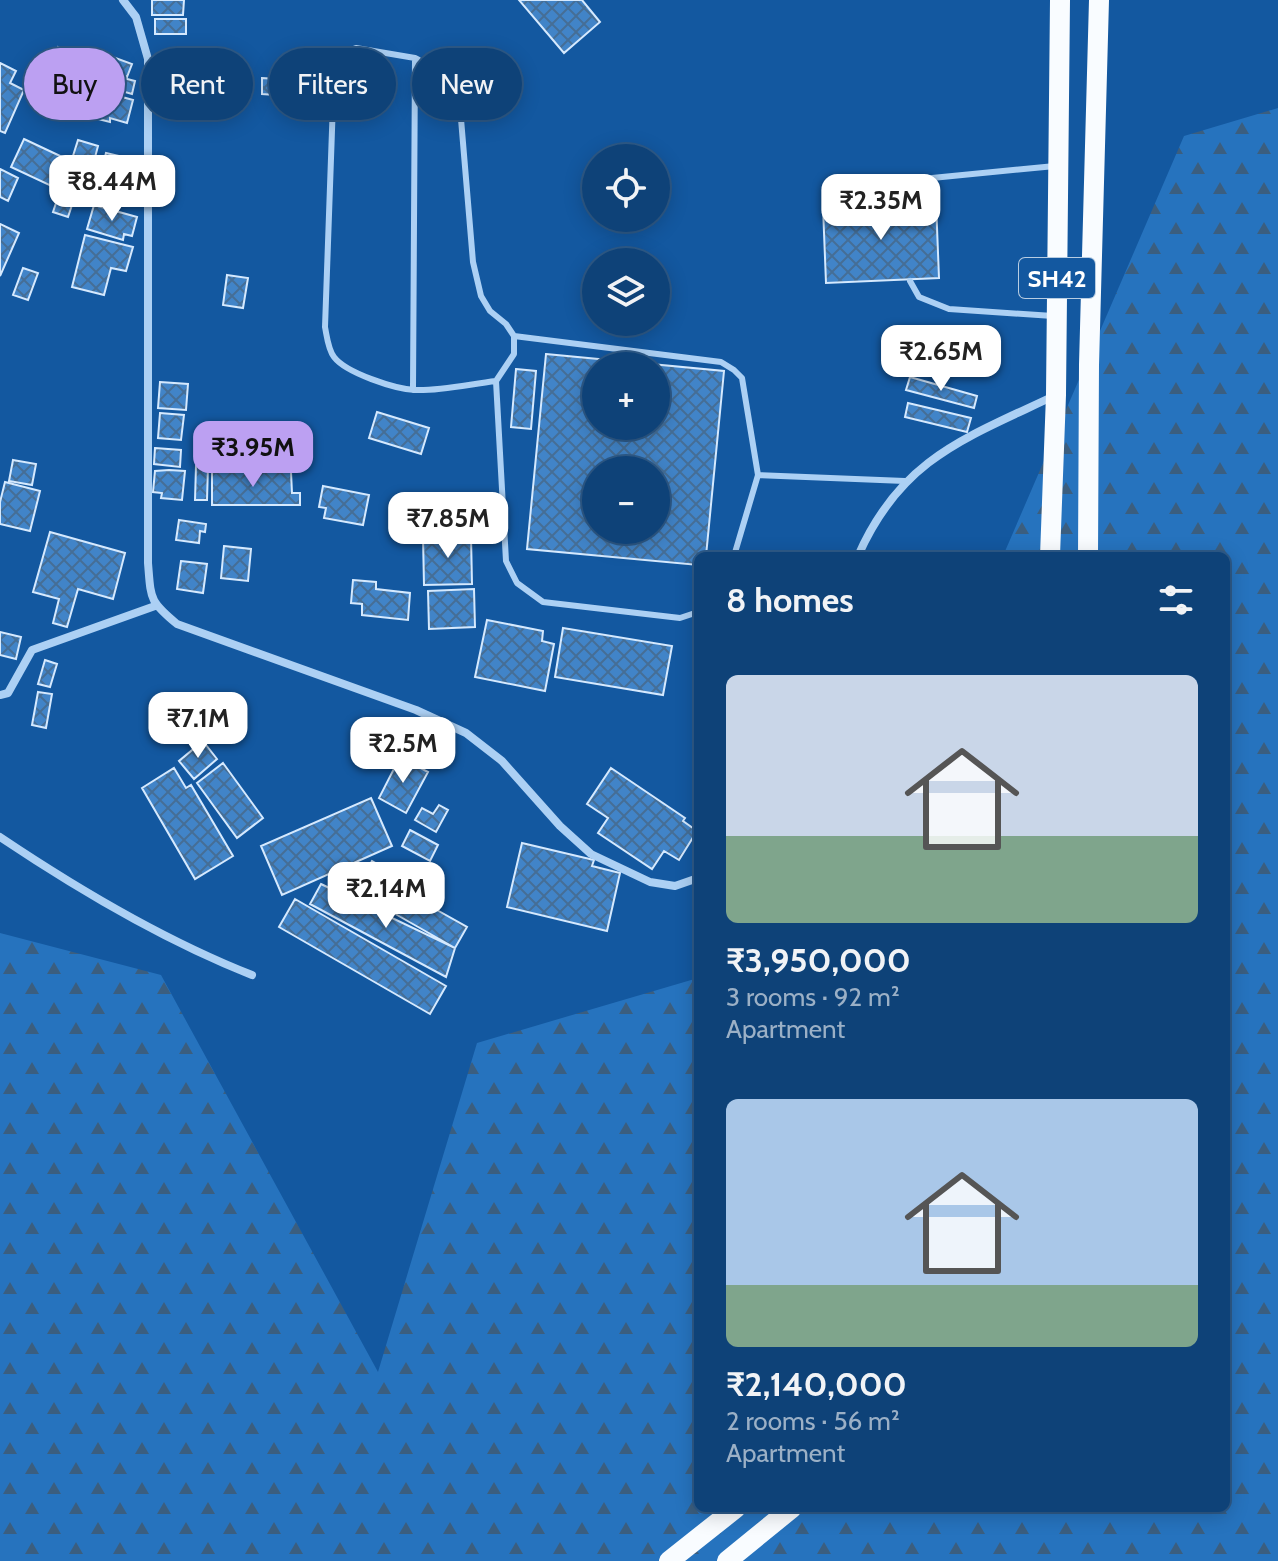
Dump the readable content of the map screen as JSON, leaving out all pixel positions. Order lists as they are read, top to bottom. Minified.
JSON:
{"streets":{"main road":["SH42"]},"page":{"chip":["Buy","Rent","Filters","New"],"map_buttons":["+","−"],"price":["₹8.44M","₹2.35M","₹2.65M","₹3.95M","₹7.85M","₹7.1M","₹2.5M","₹2.14M"],"heading":"8 homes","list":[{"name":"₹3,950,000","note":"3 rooms · 92 m² · Apartment"},{"name":"₹2,140,000","note":"2 rooms · 56 m² · Apartment"}]}}
